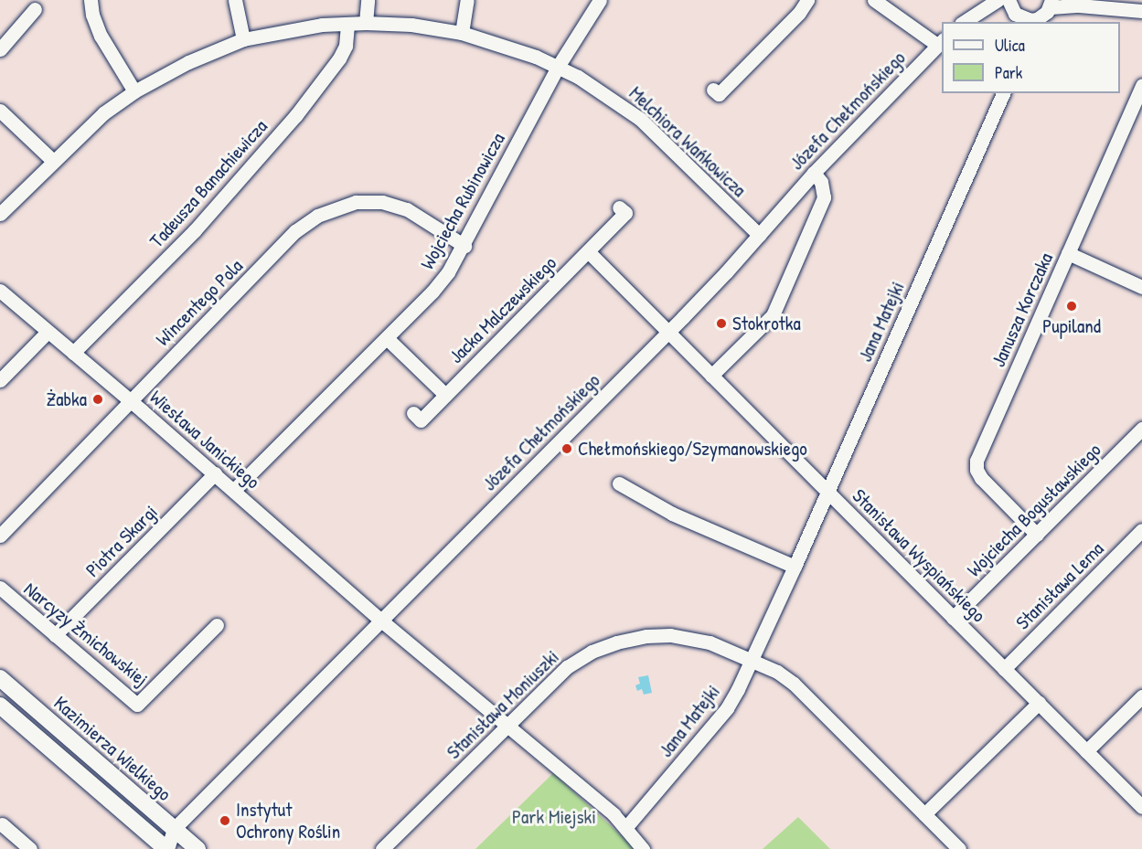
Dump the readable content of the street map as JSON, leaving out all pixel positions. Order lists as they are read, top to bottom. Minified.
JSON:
{"streets":{"main road":["Kazimierza Wielkiego"],"street":["Józefa Chełmońskiego","Melchiora Wańkowicza","Tadeusza Banachiewicza","Wojciecha Rubinowicza","Wincentego Pola","Jacka Malczewskiego","Janusza Korczaka","Jana Matejki","Wiesława Janickiego","Wojciecha Bogusławskiego","Piotra Skargi","Stanisława Wyspiańskiego","Stanisława Lema","Narcyzy Żmichowskiej","Stanisława Moniuszki"]},"crossings":[["Józefa Chełmońskiego","Melchiora Wańkowicza"],["Józefa Chełmońskiego","Wiesława Janickiego"],["Józefa Chełmońskiego","Stanisława Wyspiańskiego"],["Józefa Chełmońskiego","Kazimierza Wielkiego"],["Melchiora Wańkowicza","Tadeusza Banachiewicza"],["Melchiora Wańkowicza","Wojciecha Rubinowicza"],["Tadeusza Banachiewicza","Wiesława Janickiego"],["Wojciecha Rubinowicza","Wincentego Pola"],["Wojciecha Rubinowicza","Wiesława Janickiego"],["Wincentego Pola","Wiesława Janickiego"],["Janusza Korczaka","Wojciecha Bogusławskiego"],["Jana Matejki","Wiesława Janickiego"],["Jana Matejki","Stanisława Wyspiańskiego"],["Jana Matejki","Stanisława Moniuszki"],["Wiesława Janickiego","Piotra Skargi"],["Wiesława Janickiego","Stanisława Moniuszki"],["Wojciecha Bogusławskiego","Stanisława Wyspiańskiego"],["Piotra Skargi","Narcyzy Żmichowskiej"],["Stanisława Wyspiańskiego","Stanisława Lema"]],"parks":["Park Miejski"],"places":["Pupiland","Stokrotka","Żabka","Chełmońskiego/Szymanowskiego","Instytut Ochrony Roślin"],"legend":["Ulica","Park"]}
